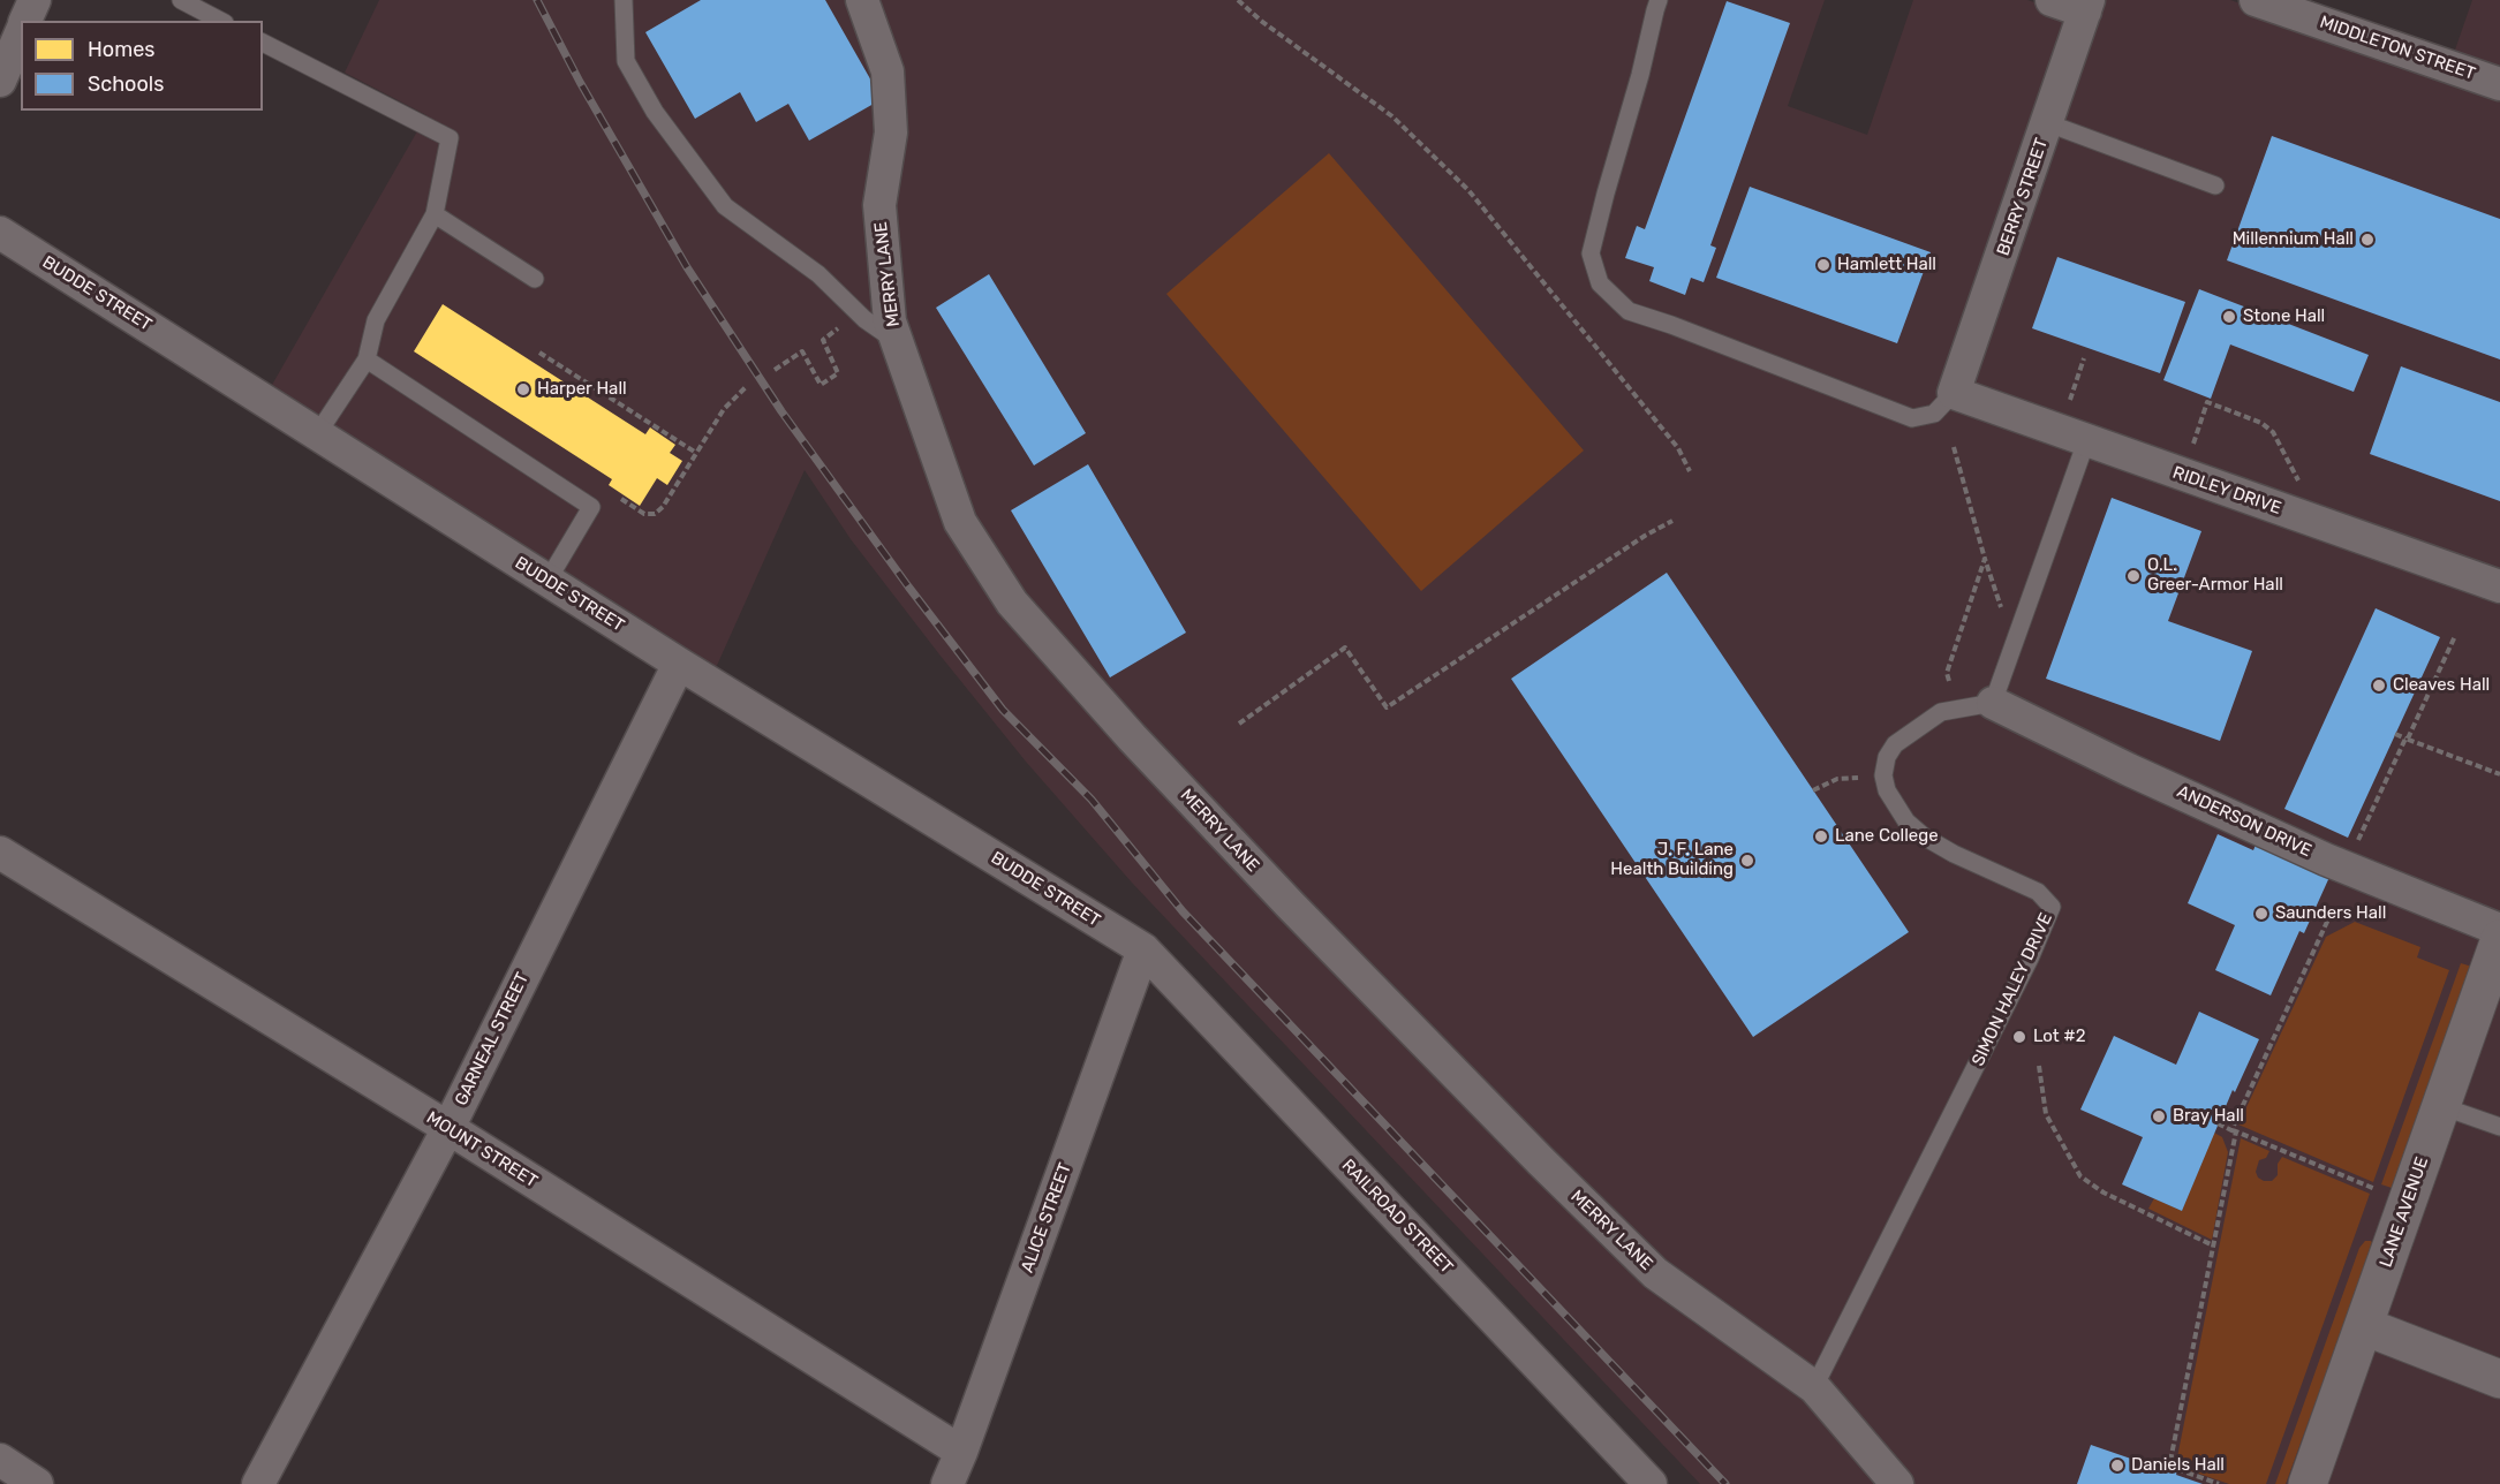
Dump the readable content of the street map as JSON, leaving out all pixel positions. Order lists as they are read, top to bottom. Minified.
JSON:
{"streets":{"street":["MIDDLETON STREET","BERRY STREET","MERRY LANE","BUDDE STREET","RIDLEY DRIVE","ANDERSON DRIVE","GARNEAL STREET","MOUNT STREET","LANE AVENUE","RAILROAD STREET","ALICE STREET"],"lane":["SIMON HALEY DRIVE"]},"crossings":[["BERRY STREET","RIDLEY DRIVE"],["MERRY LANE","SIMON HALEY DRIVE"],["BUDDE STREET","GARNEAL STREET"],["BUDDE STREET","RAILROAD STREET"],["BUDDE STREET","ALICE STREET"],["GARNEAL STREET","MOUNT STREET"],["MOUNT STREET","ALICE STREET"],["RAILROAD STREET","ALICE STREET"]],"places":["Millennium Hall","Hamlett Hall","Stone Hall","Harper Hall","O.L. Greer-Armor Hall","Cleaves Hall","Lane College","J. F. Lane Health Building","Saunders Hall","Lot #2","Bray Hall","Daniels Hall"],"legend":["Homes","Schools"]}
